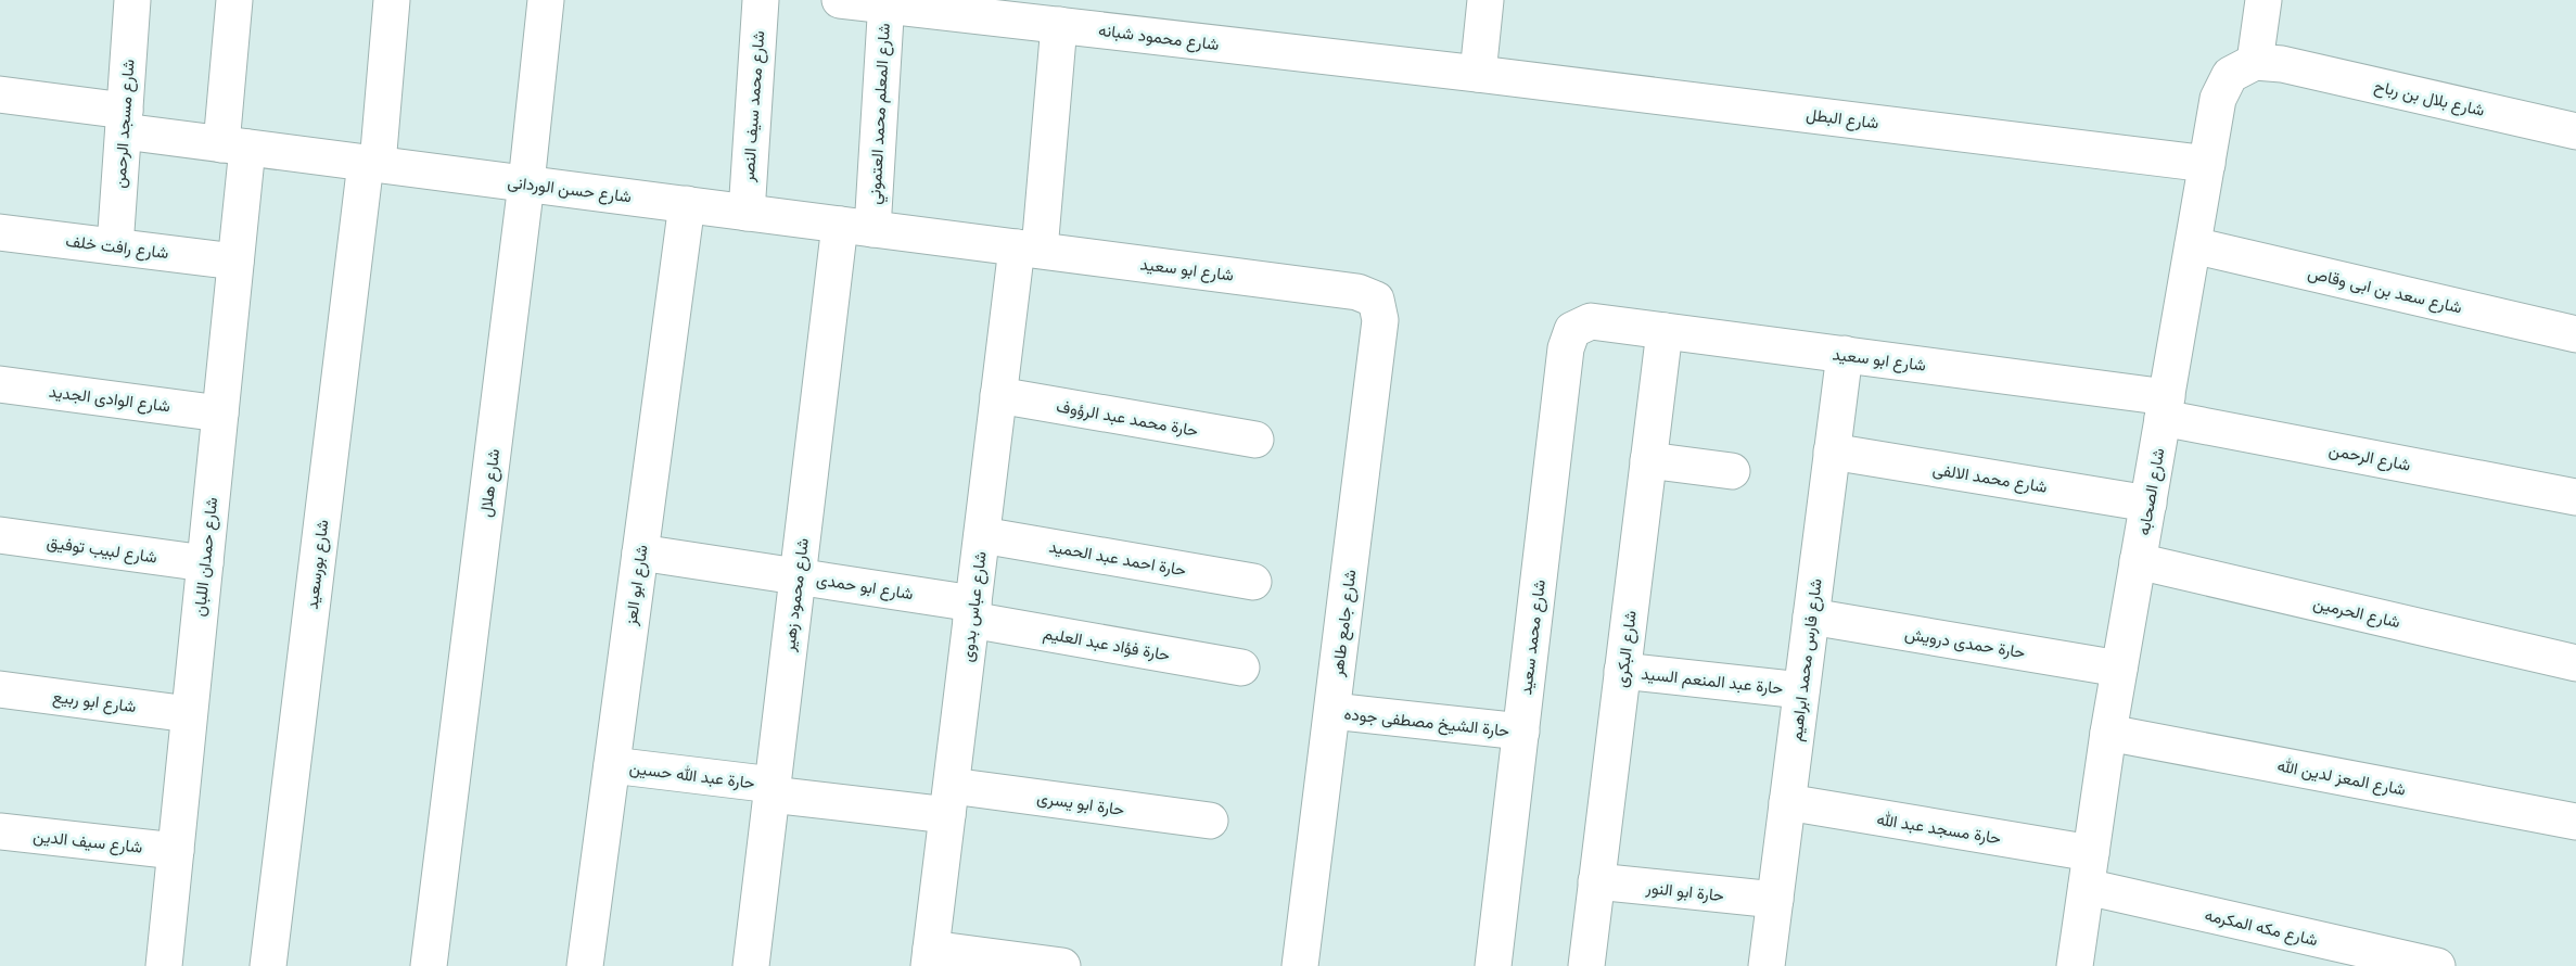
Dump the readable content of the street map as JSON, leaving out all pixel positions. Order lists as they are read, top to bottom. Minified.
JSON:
{"streets":{"street":["شارع محمود شبانه","شارع بلال بن رباح","شارع محمد سيف النصر","شارع المعلم محمد العتموني","شارع البطل","شارع مسجد الرحمن","شارع حسن الوردانى","شارع رافت خلف","شارع ابو سعيد","شارع سعد بن ابى وقاص","شارع الوادى الجديد","حارة محمد عبد الرؤوف","شارع الرحمن","شارع محمد الالفى","شارع هلال","شارع الصحابه","شارع لبيب توفيق","شارع حمدان اللبان","حارة احمد عبد الحميد","شارع بورسعيد","شارع ابو العز","شارع ابو حمدى","شارع محمود زهير","شارع عباس بدوى","شارع الحرمين","شارع جامع طاهر","شارع محمد سعيد","حارة حمدى درويش","حارة فؤاد عبد العليم","شارع البكرى","شارع فارس محمد ابراهيم","حارة عبد المنعم السيد","شارع ابو ربيع","حارة الشيخ مصطفى جوده","حارة عبد الله حسين","شارع المعز لدين الله","حارة ابو يسرى","حارة مسجد عبد الله","شارع سيف الدين","حارة ابو النور","شارع مكه المكرمه"]},"crossings":[["شارع محمود شبانه","شارع المعلم محمد العتموني"],["شارع محمود شبانه","شارع البطل"],["شارع محمود شبانه","شارع عباس بدوى"],["شارع بلال بن رباح","شارع الصحابه"],["شارع محمد سيف النصر","شارع حسن الوردانى"],["شارع المعلم محمد العتموني","شارع حسن الوردانى"],["شارع المعلم محمد العتموني","شارع محمود زهير"],["شارع البطل","شارع الصحابه"],["شارع مسجد الرحمن","شارع حسن الوردانى"],["شارع مسجد الرحمن","شارع رافت خلف"],["شارع حسن الوردانى","شارع ابو سعيد"],["شارع حسن الوردانى","شارع هلال"],["شارع حسن الوردانى","شارع حمدان اللبان"],["شارع حسن الوردانى","شارع بورسعيد"],["شارع حسن الوردانى","شارع ابو العز"],["شارع حسن الوردانى","شارع محمود زهير"],["شارع حسن الوردانى","شارع عباس بدوى"],["شارع رافت خلف","شارع حمدان اللبان"],["شارع ابو سعيد","شارع الرحمن"],["شارع ابو سعيد","شارع الصحابه"],["شارع ابو سعيد","شارع عباس بدوى"],["شارع ابو سعيد","شارع جامع طاهر"],["شارع ابو سعيد","شارع محمد سعيد"],["شارع ابو سعيد","شارع البكرى"],["شارع ابو سعيد","شارع فارس محمد ابراهيم"],["شارع سعد بن ابى وقاص","شارع الصحابه"],["شارع الوادى الجديد","شارع حمدان اللبان"],["حارة محمد عبد الرؤوف","شارع عباس بدوى"],["شارع الرحمن","شارع الصحابه"],["شارع محمد الالفى","شارع الصحابه"],["شارع محمد الالفى","شارع فارس محمد ابراهيم"],["شارع الصحابه","شارع الحرمين"],["شارع الصحابه","حارة حمدى درويش"],["شارع الصحابه","شارع المعز لدين الله"],["شارع الصحابه","حارة مسجد عبد الله"],["شارع الصحابه","شارع مكه المكرمه"],["شارع لبيب توفيق","شارع حمدان اللبان"],["شارع حمدان اللبان","شارع ابو ربيع"],["شارع حمدان اللبان","شارع سيف الدين"],["حارة احمد عبد الحميد","شارع عباس بدوى"],["شارع ابو العز","شارع ابو حمدى"],["شارع ابو العز","حارة عبد الله حسين"],["شارع ابو حمدى","شارع محمود زهير"],["شارع ابو حمدى","شارع عباس بدوى"],["شارع ابو حمدى","حارة فؤاد عبد العليم"],["شارع محمود زهير","حارة عبد الله حسين"],["شارع عباس بدوى","حارة فؤاد عبد العليم"],["شارع عباس بدوى","حارة عبد الله حسين"],["شارع عباس بدوى","حارة ابو يسرى"],["شارع جامع طاهر","حارة الشيخ مصطفى جوده"],["شارع محمد سعيد","حارة الشيخ مصطفى جوده"],["حارة حمدى درويش","شارع فارس محمد ابراهيم"],["شارع البكرى","حارة عبد المنعم السيد"],["شارع البكرى","حارة ابو النور"],["شارع فارس محمد ابراهيم","حارة عبد المنعم السيد"],["شارع فارس محمد ابراهيم","حارة مسجد عبد الله"],["شارع فارس محمد ابراهيم","حارة ابو النور"],["حارة عبد الله حسين","حارة ابو يسرى"],["حارة مسجد عبد الله","شارع مكه المكرمه"]]}
